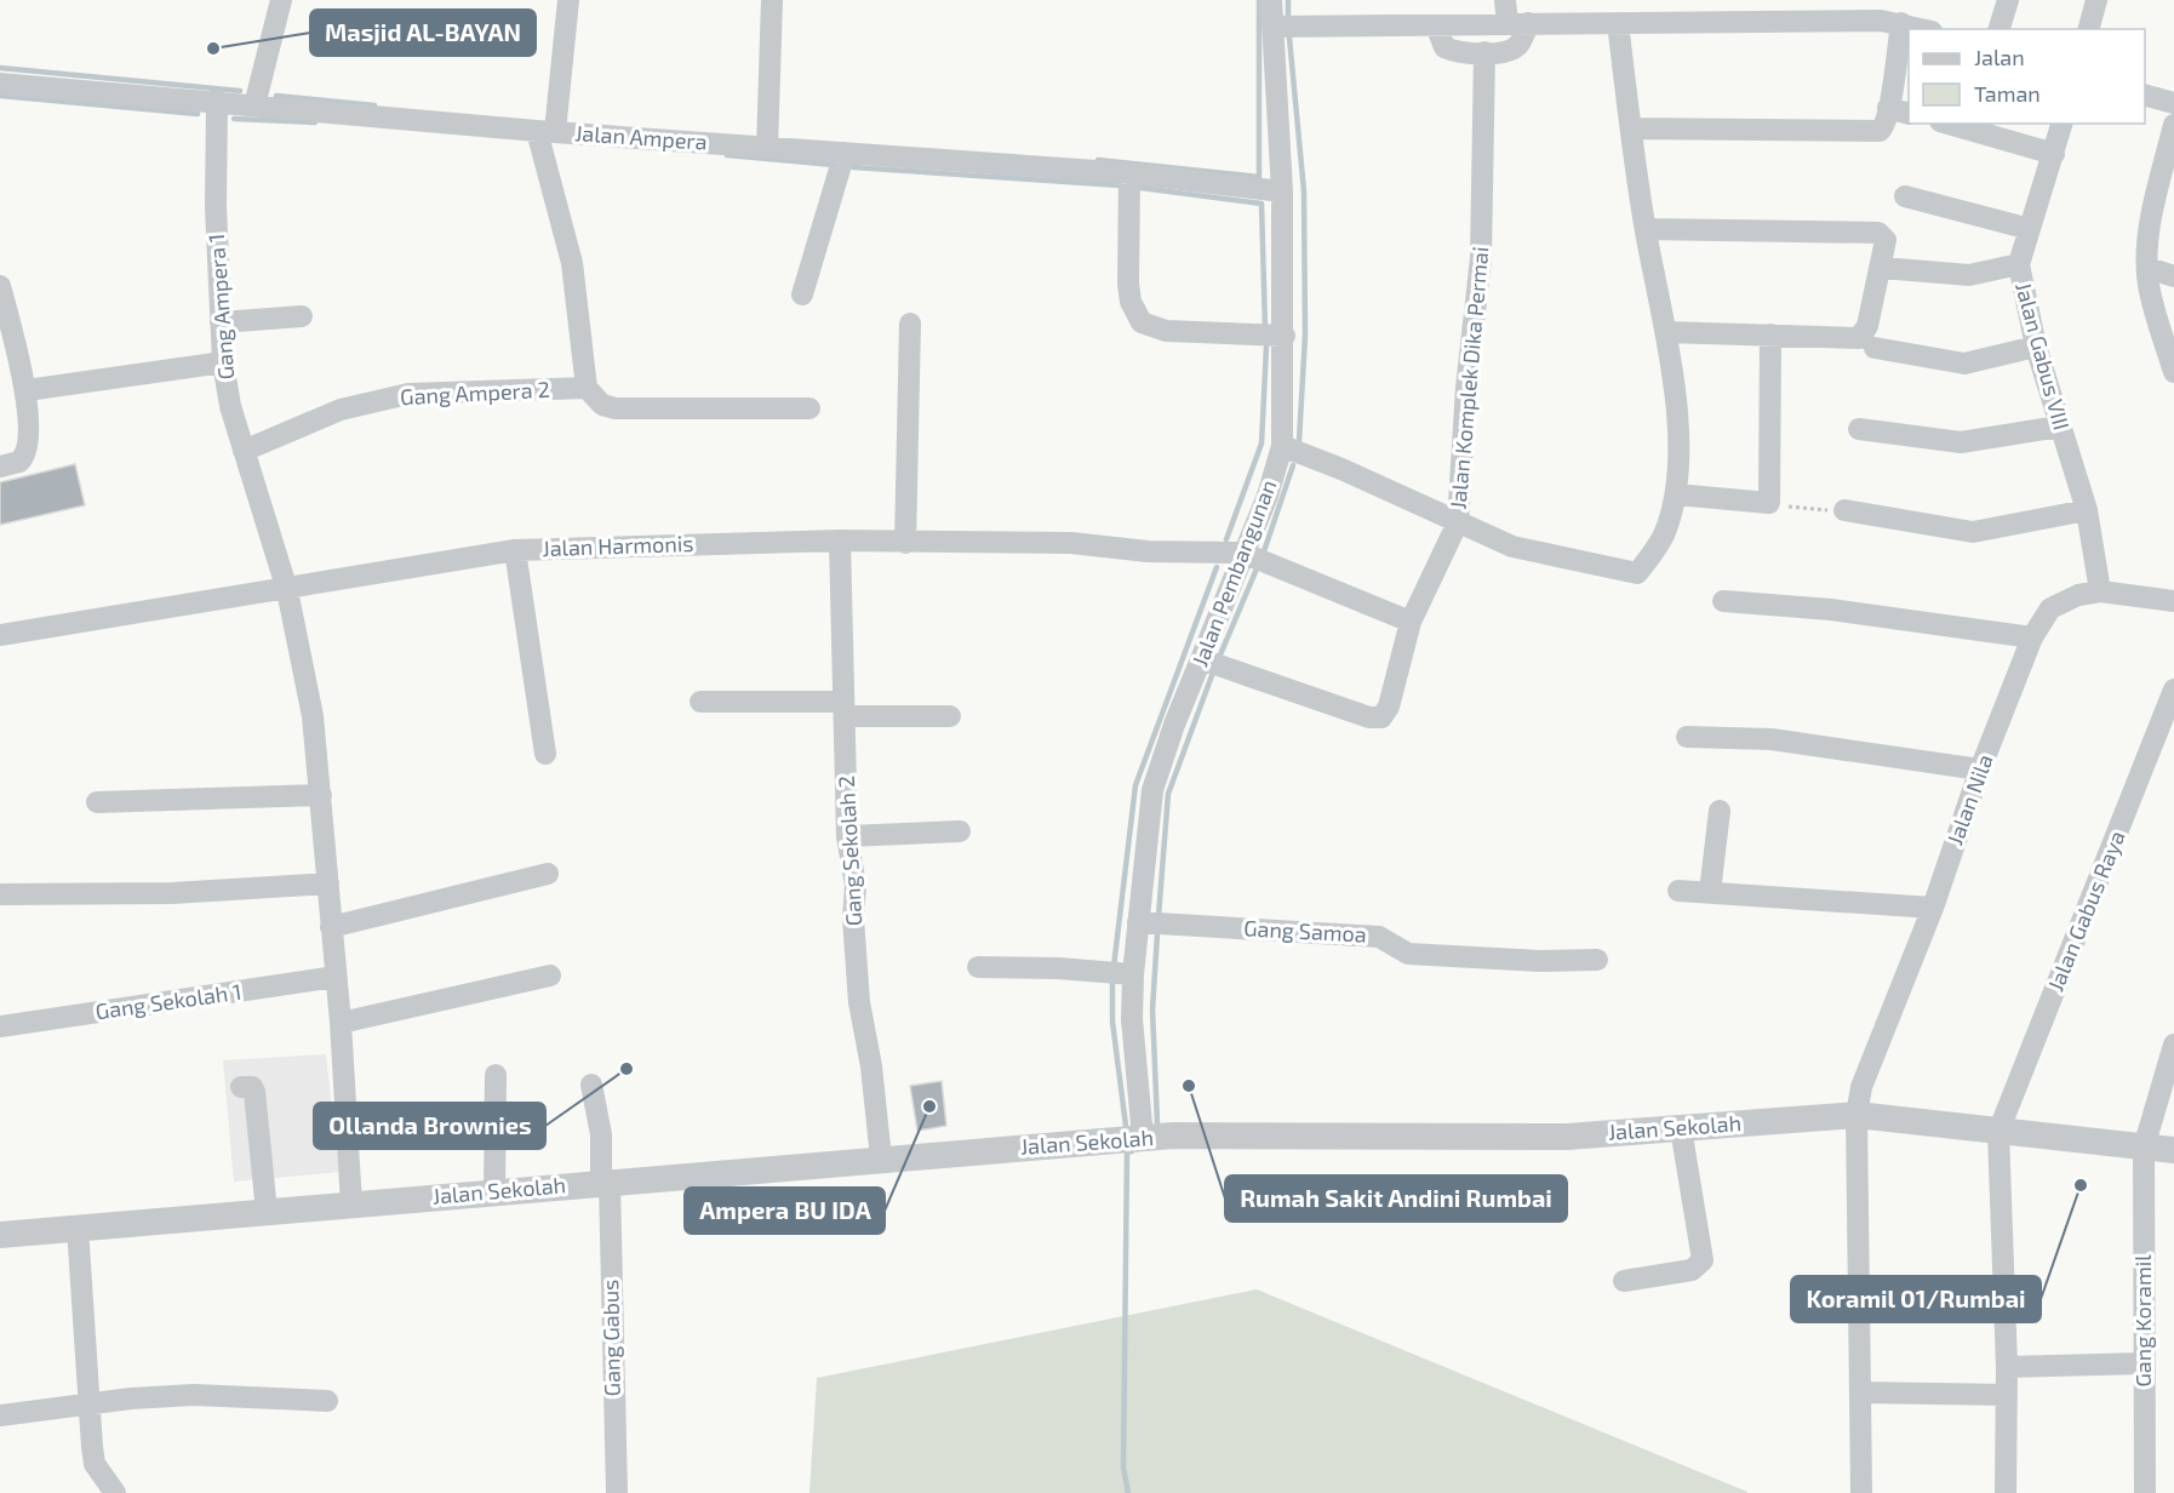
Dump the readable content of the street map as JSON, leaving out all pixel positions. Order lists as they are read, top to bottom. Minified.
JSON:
{"streets":{"street":["Jalan Ampera","Gang Ampera 1","Jalan Gabus VIII","Jalan Komplek Dika Permai","Gang Ampera 2","Jalan Harmonis","Jalan Pembangunan","Jalan Nila","Gang Sekolah 2","Jalan Gabus Raya","Gang Samoa","Gang Sekolah 1","Jalan Sekolah","Gang Koramil","Gang Gabus"]},"crossings":[["Jalan Ampera","Gang Ampera 1"],["Jalan Ampera","Jalan Pembangunan"],["Gang Ampera 1","Gang Ampera 2"],["Gang Ampera 1","Jalan Harmonis"],["Jalan Gabus VIII","Jalan Nila"],["Jalan Komplek Dika Permai","Jalan Pembangunan"],["Jalan Harmonis","Jalan Pembangunan"],["Jalan Harmonis","Gang Sekolah 2"],["Jalan Pembangunan","Gang Samoa"],["Jalan Pembangunan","Jalan Sekolah"],["Jalan Nila","Jalan Sekolah"],["Gang Sekolah 2","Jalan Sekolah"],["Jalan Gabus Raya","Jalan Sekolah"],["Jalan Sekolah","Gang Koramil"],["Jalan Sekolah","Gang Gabus"]],"places":["Masjid AL-BAYAN","Ollanda Brownies","Rumah Sakit Andini Rumbai","Ampera BU IDA","Koramil 01/Rumbai"],"legend":["Jalan","Taman"]}
